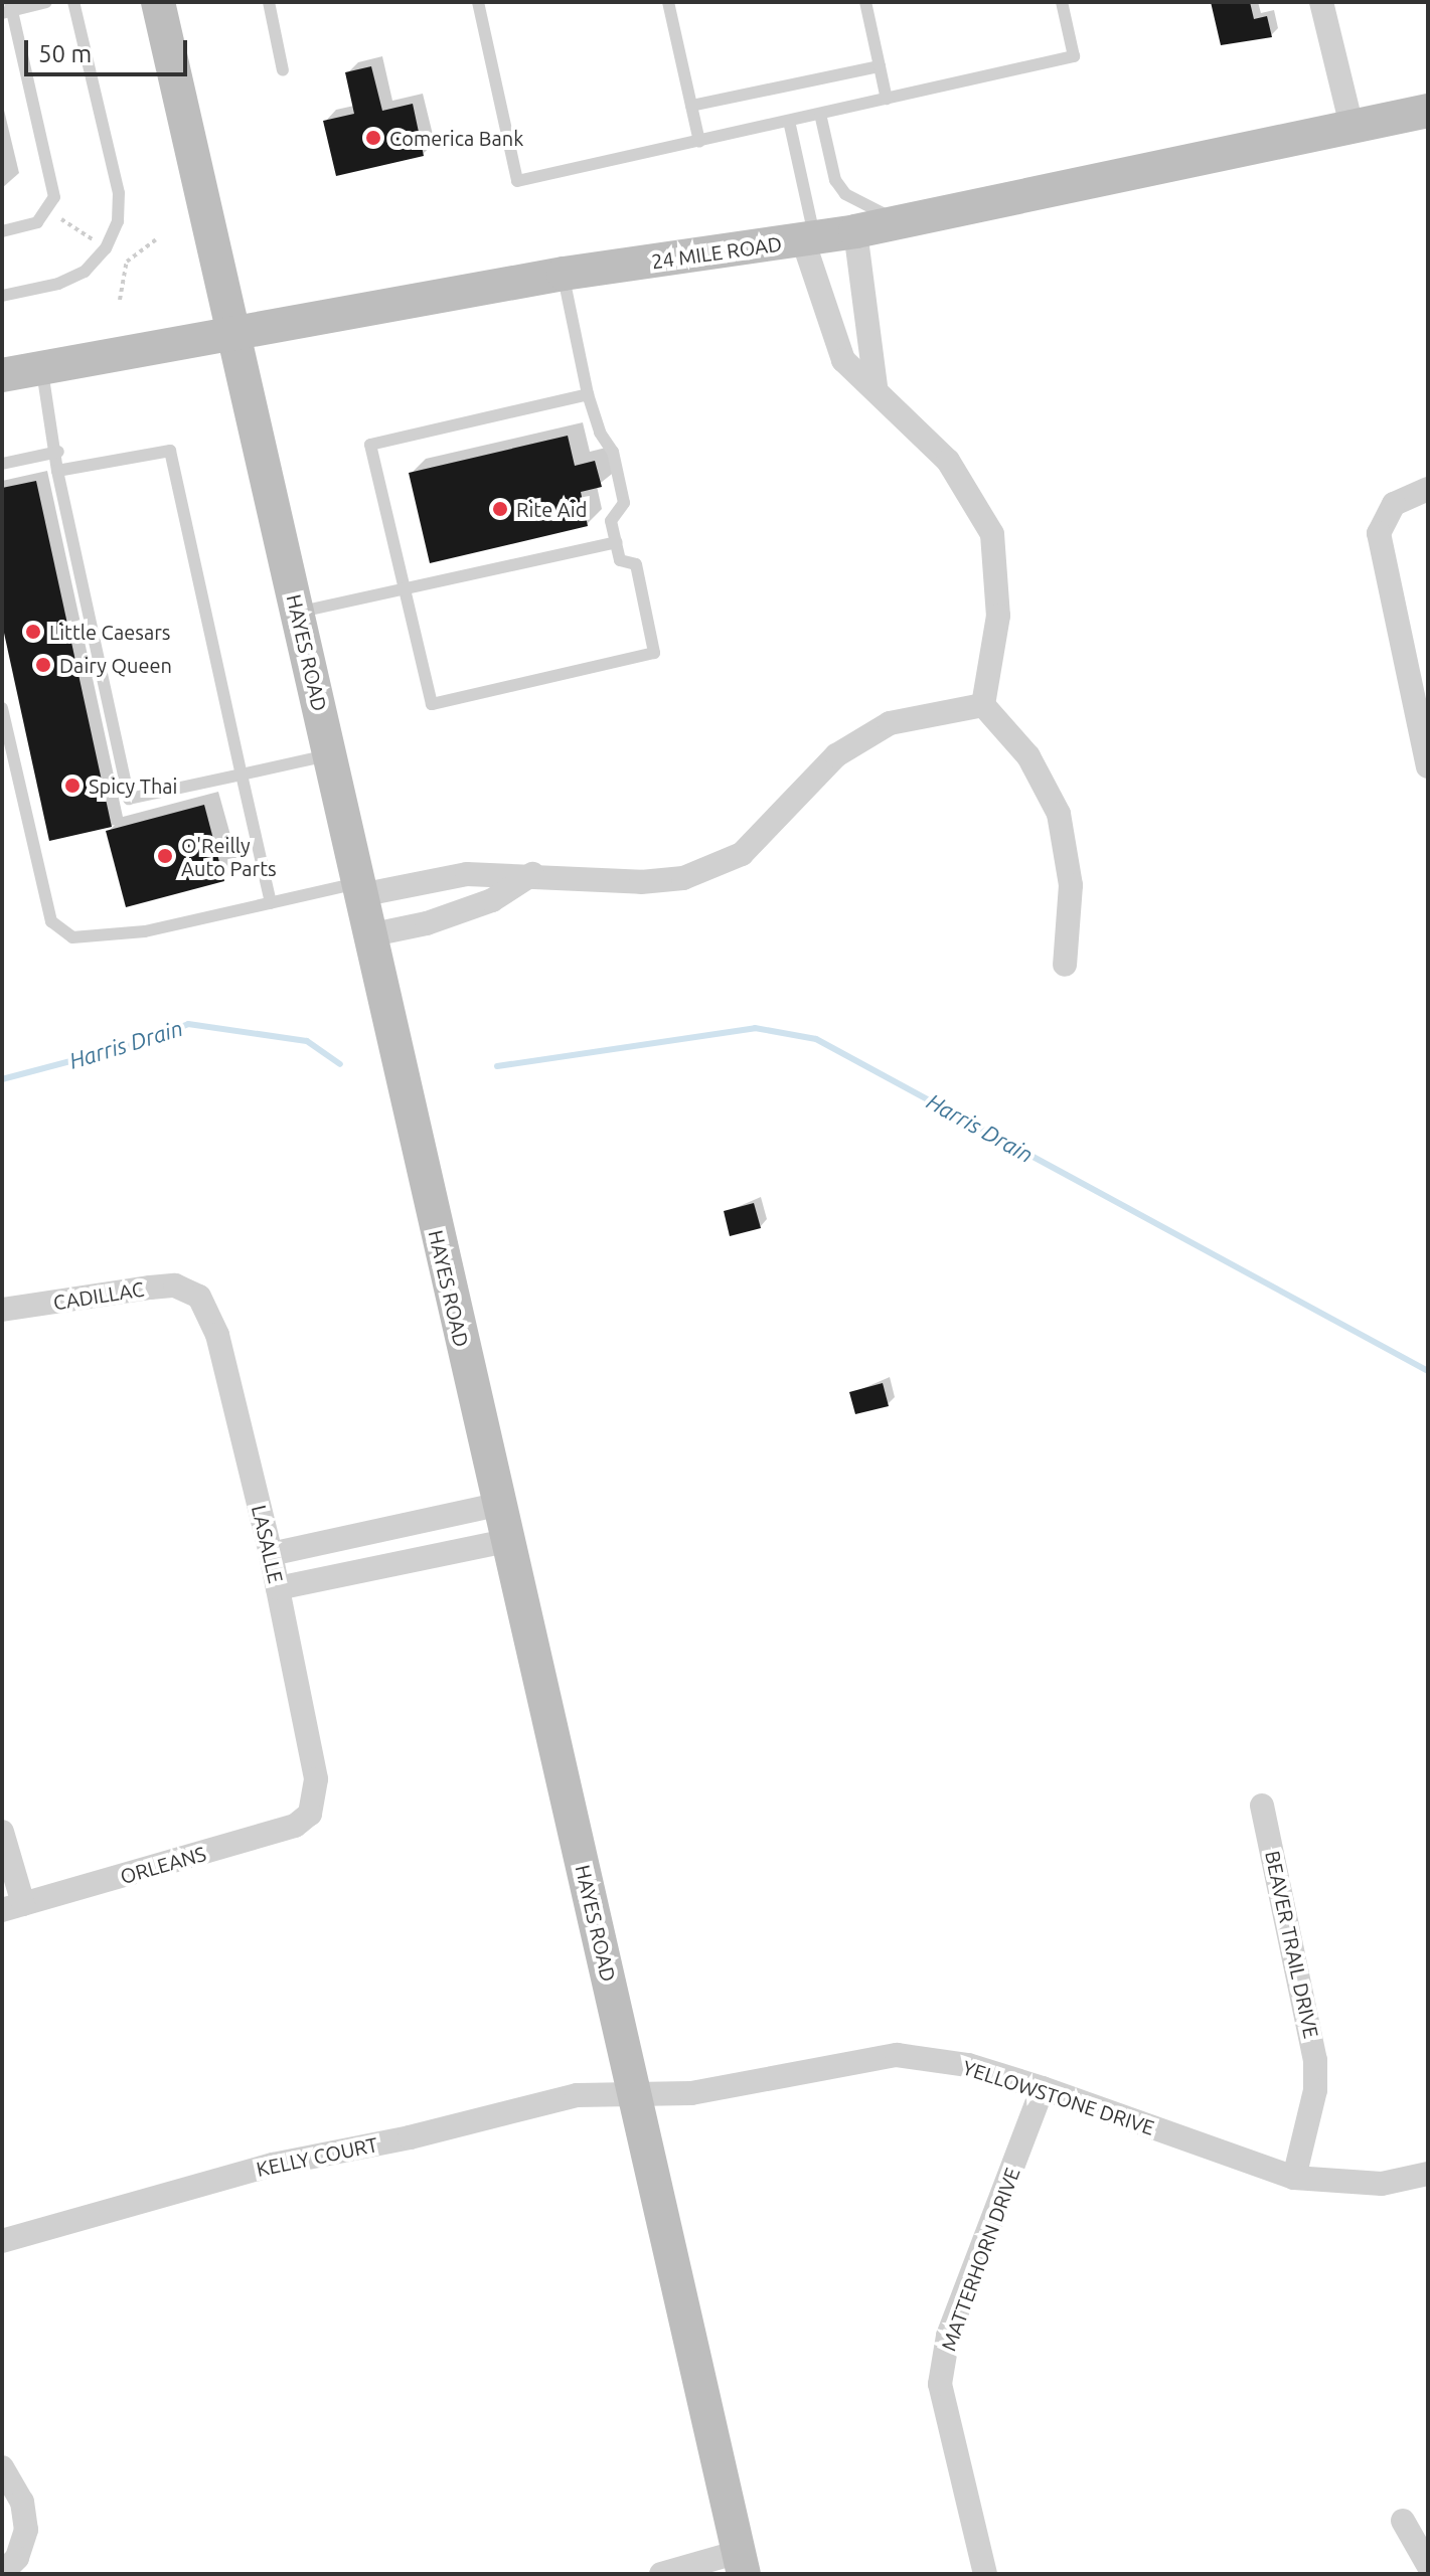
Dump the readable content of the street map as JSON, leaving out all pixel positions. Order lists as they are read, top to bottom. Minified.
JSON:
{"streets":{"street":["24 MILE ROAD","HAYES ROAD","CADILLAC","LASALLE","ORLEANS","BEAVER TRAIL DRIVE","YELLOWSTONE DRIVE","KELLY COURT","MATTERHORN DRIVE"]},"crossings":[["24 MILE ROAD","HAYES ROAD"],["HAYES ROAD","YELLOWSTONE DRIVE"],["HAYES ROAD","KELLY COURT"],["CADILLAC","LASALLE"],["LASALLE","ORLEANS"],["BEAVER TRAIL DRIVE","YELLOWSTONE DRIVE"],["YELLOWSTONE DRIVE","KELLY COURT"],["YELLOWSTONE DRIVE","MATTERHORN DRIVE"]],"water":["Harris Drain"],"places":["Comerica Bank","Rite Aid","Little Caesars","Dairy Queen","Spicy Thai","O'Reilly Auto Parts"],"scale_bar":"50 m"}
